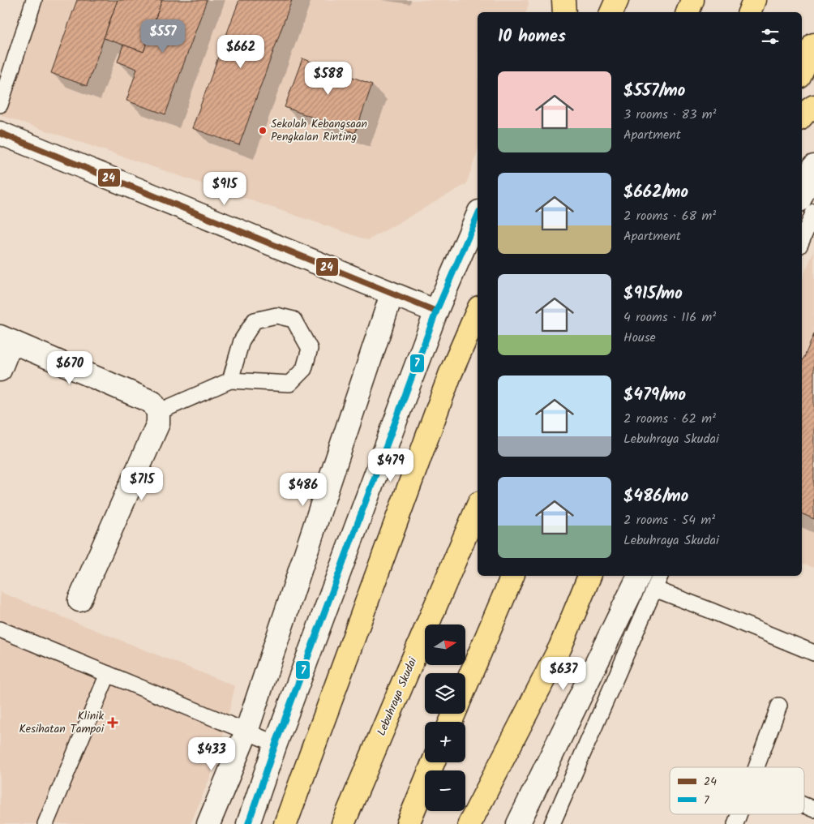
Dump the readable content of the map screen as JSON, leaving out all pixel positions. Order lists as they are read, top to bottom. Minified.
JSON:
{"streets":{"highway":["Lebuhraya Skudai"]},"places":{"other":["Sekolah Kebangsaan Pengkalan Rinting"],"health":["Klinik Kesihatan Tampoi"]},"lines":["transit line 24","transit line 7"],"legend":["24","7"],"north":"right","page":{"heading":"10 homes","price":["$557","$662","$588","$915","$670","$479","$715","$486","$637","$433"],"list":[{"name":"$557/mo","note":"3 rooms · 83 m² · Apartment"},{"name":"$662/mo","note":"2 rooms · 68 m² · Apartment"},{"name":"$915/mo","note":"4 rooms · 116 m² · House"},{"name":"$479/mo","note":"2 rooms · 62 m² · Lebuhraya Skudai"},{"name":"$486/mo","note":"2 rooms · 54 m² · Lebuhraya Skudai"}],"map_buttons":["+","−"]}}
